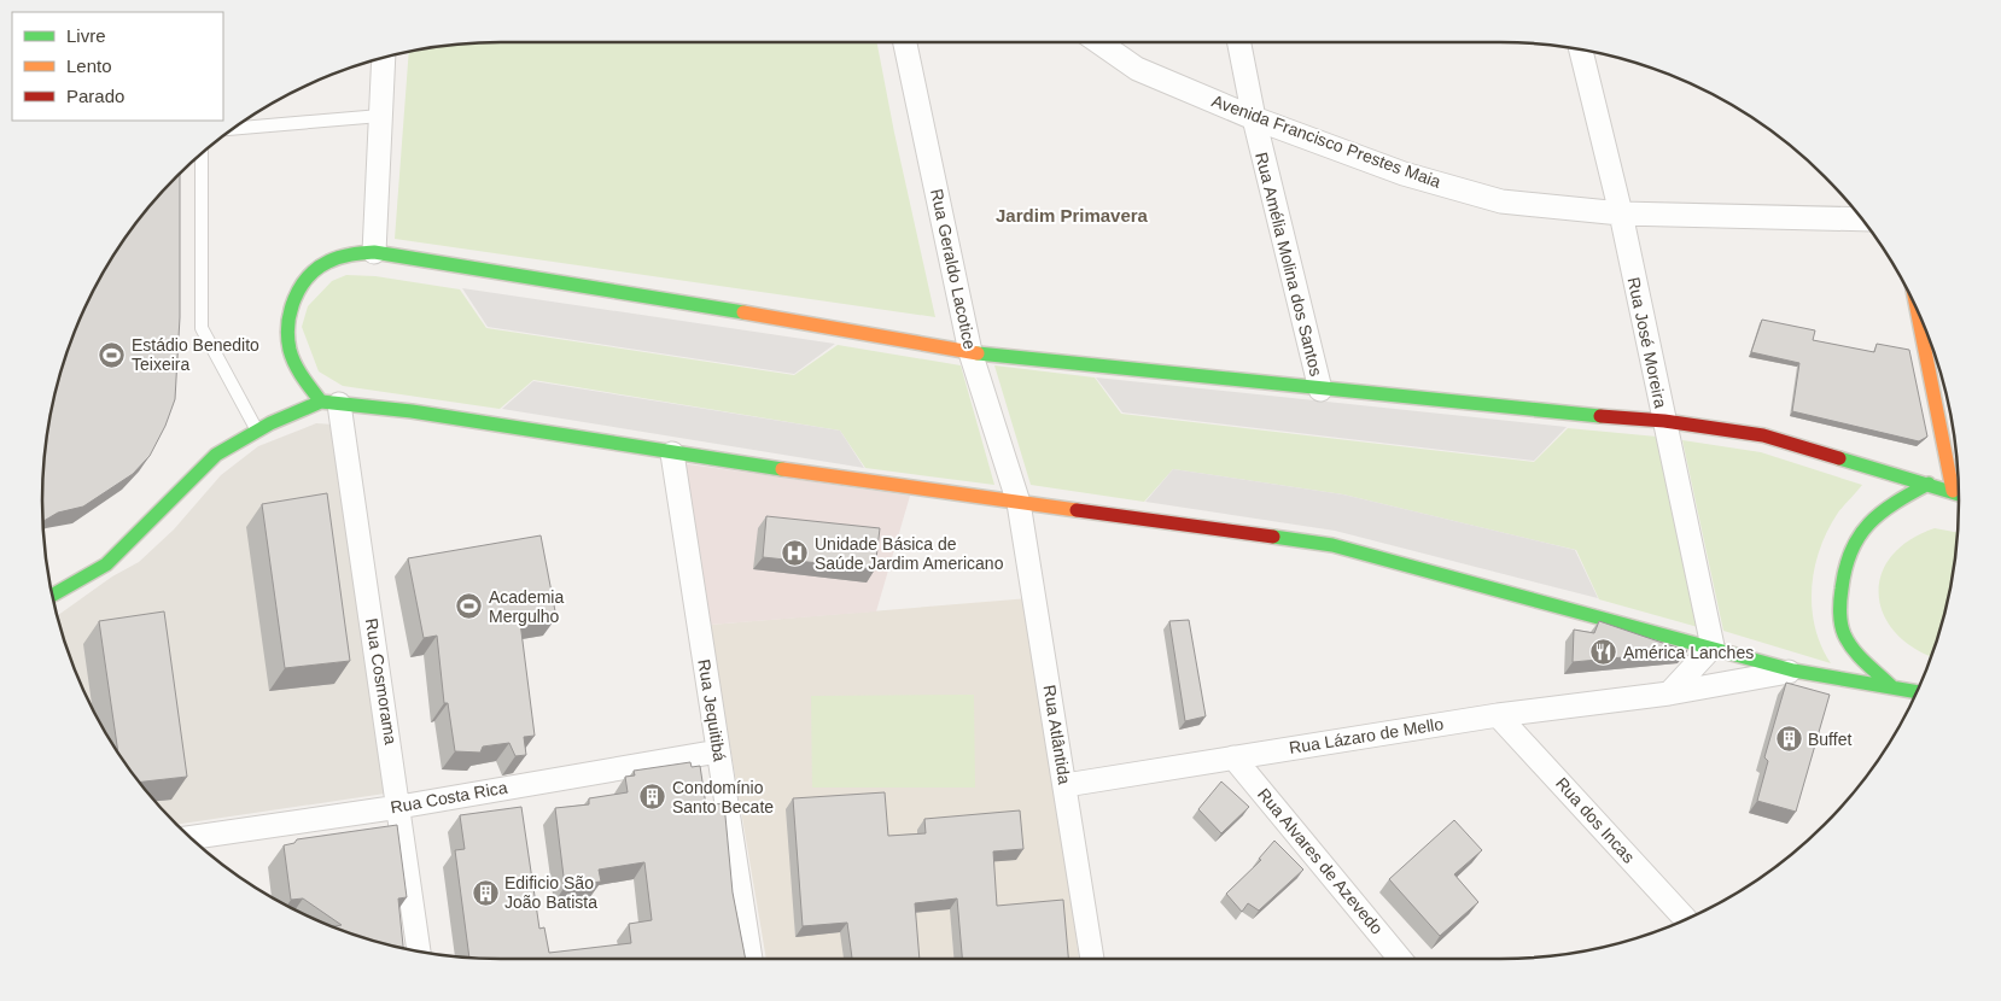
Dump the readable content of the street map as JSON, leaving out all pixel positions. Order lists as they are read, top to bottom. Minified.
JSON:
{"streets":{"street":["Avenida Francisco Prestes Maia","Rua Amélia Molina dos Santos","Rua Geraldo Lacotice","Rua José Moreira","Rua Cosmorama","Rua Jequitibá","Rua Atlântida","Rua Lázaro de Mello","Rua Costa Rica","Rua dos Incas","Rua Alvares de Azevedo"]},"crossings":[["Avenida Francisco Prestes Maia","Rua Amélia Molina dos Santos"],["Avenida Francisco Prestes Maia","Rua José Moreira"],["Rua Geraldo Lacotice","Rua Atlântida"],["Rua Cosmorama","Rua Costa Rica"],["Rua Jequitibá","Rua Costa Rica"],["Rua Atlântida","Rua Lázaro de Mello"],["Rua Lázaro de Mello","Rua dos Incas"],["Rua Lázaro de Mello","Rua Alvares de Azevedo"]],"districts":["Jardim Primavera"],"places":{"sports":["Estádio Benedito Teixeira","Academia Mergulho"],"hospital":["Unidade Básica de Saúde Jardim Americano"],"restaurant":["América Lanches"],"building":["Buffet","Condomínio Santo Becate","Edificio São João Batista"]},"legend":["Livre","Lento","Parado"]}
